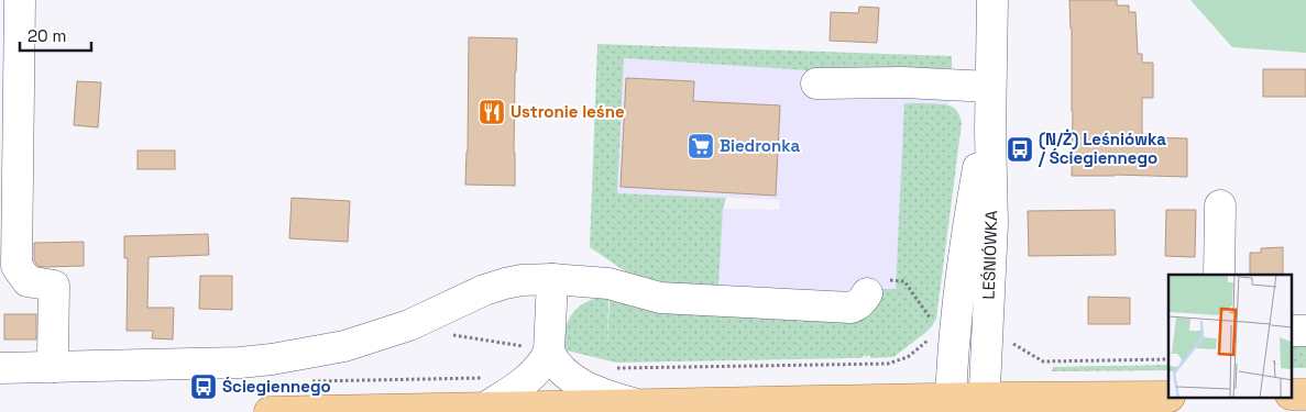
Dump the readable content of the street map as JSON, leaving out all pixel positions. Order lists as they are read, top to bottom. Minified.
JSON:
{"streets":{"street":["LEŚNIÓWKA"]},"places":{"restaurant":["Ustronie leśne"],"supermarket":["Biedronka"],"bus stop":["(N/Ż) Leśniówka / Ściegiennego","Ściegiennego"]},"scale_bar":"20 m"}
